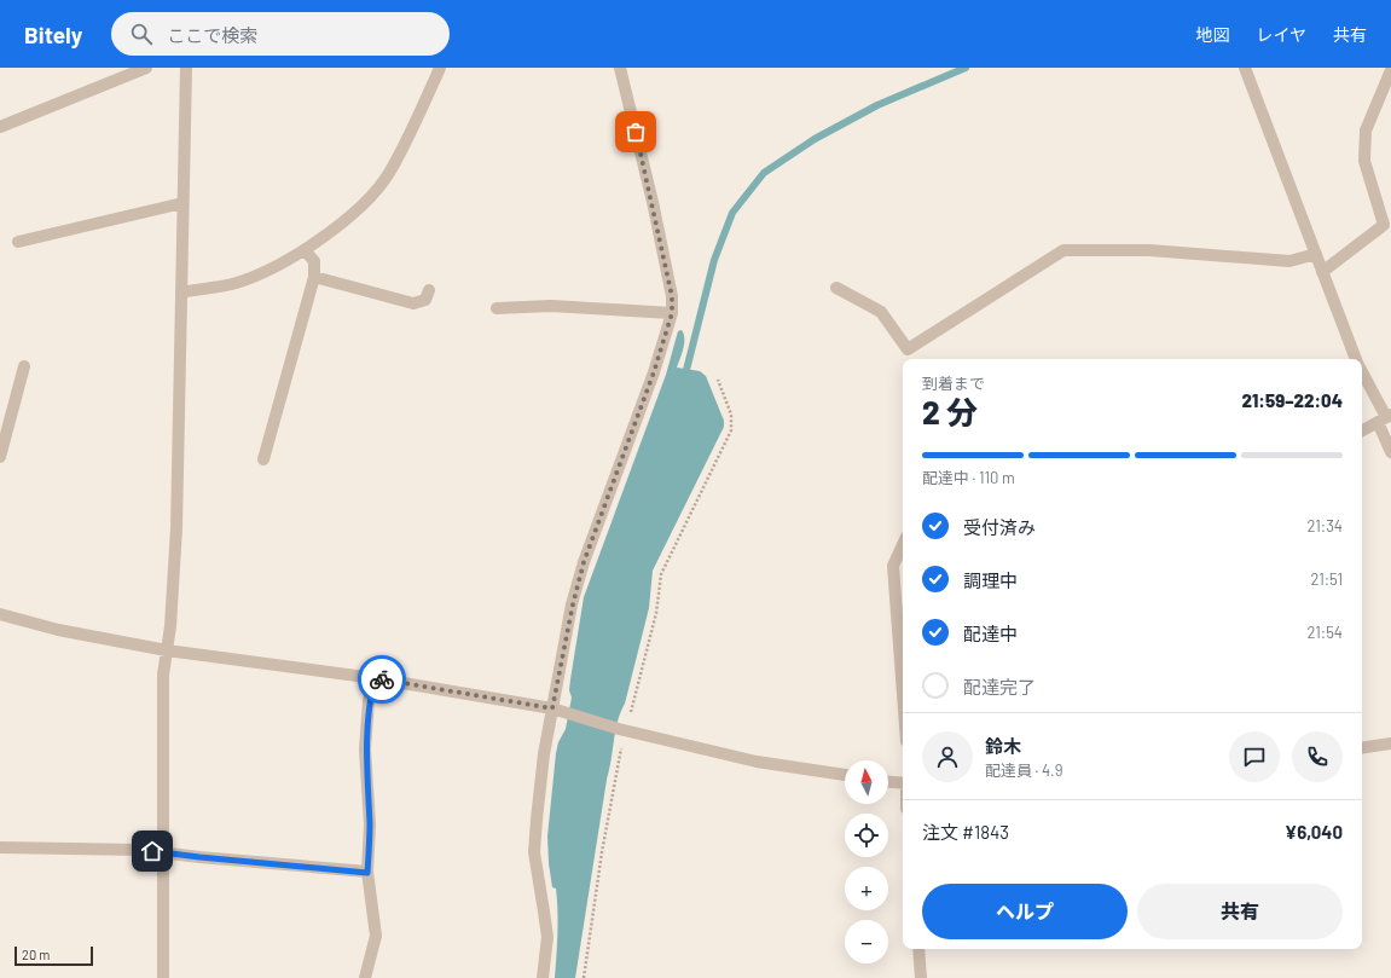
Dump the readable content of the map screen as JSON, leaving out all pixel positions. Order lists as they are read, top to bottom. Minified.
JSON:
{"scale_bar":"20 m","north":"top","page":{"header":"Bitely","search":"ここで検索","nav":["地図","レイヤ","共有"],"heading":["2 分","到着まで","21:59–22:04"],"panel":["鈴木","配達員 · 4.9","注文 #1843","¥6,040"],"bar":"配達中 · 110 m","list":[["受付済み","21:34"],["調理中","21:51"],["配達中","21:54"],"配達完了"],"map_buttons":["+","−"],"buttons":["ヘルプ","共有"],"scale":"20 m"}}
